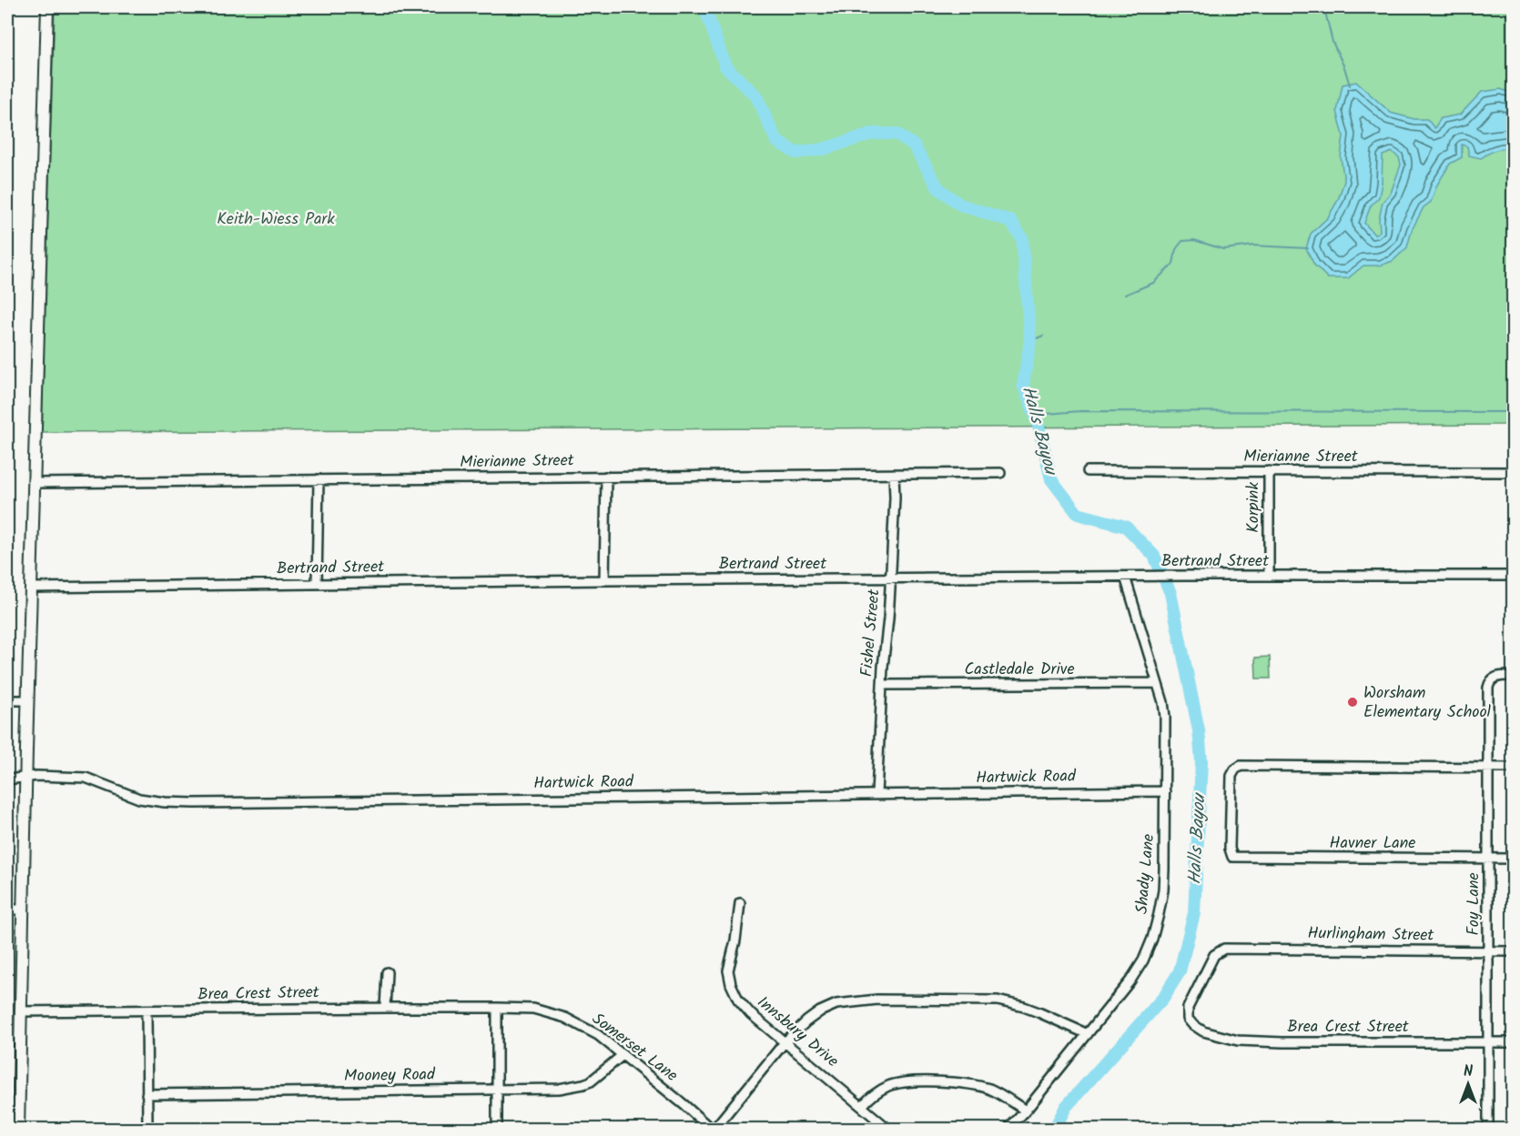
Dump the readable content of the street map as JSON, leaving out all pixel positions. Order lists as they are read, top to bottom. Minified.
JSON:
{"streets":{"street":["Mierianne Street","Korpink","Bertrand Street","Fishel Street","Castledale Drive","Hartwick Road","Havner Lane","Shady Lane","Foy Lane","Hurlingham Street","Brea Crest Street","Innsbury Drive","Somerset Lane","Mooney Road"]},"crossings":[["Mierianne Street","Korpink"],["Mierianne Street","Fishel Street"],["Korpink","Bertrand Street"],["Bertrand Street","Fishel Street"],["Bertrand Street","Shady Lane"],["Fishel Street","Castledale Drive"],["Fishel Street","Hartwick Road"],["Castledale Drive","Shady Lane"],["Hartwick Road","Shady Lane"],["Havner Lane","Foy Lane"],["Foy Lane","Hurlingham Street"],["Foy Lane","Brea Crest Street"],["Hurlingham Street","Brea Crest Street"],["Brea Crest Street","Somerset Lane"],["Somerset Lane","Mooney Road"]],"water":["Halls Bayou"],"parks":["Keith-Wiess Park"],"places":["Worsham Elementary School"],"north":"top"}
